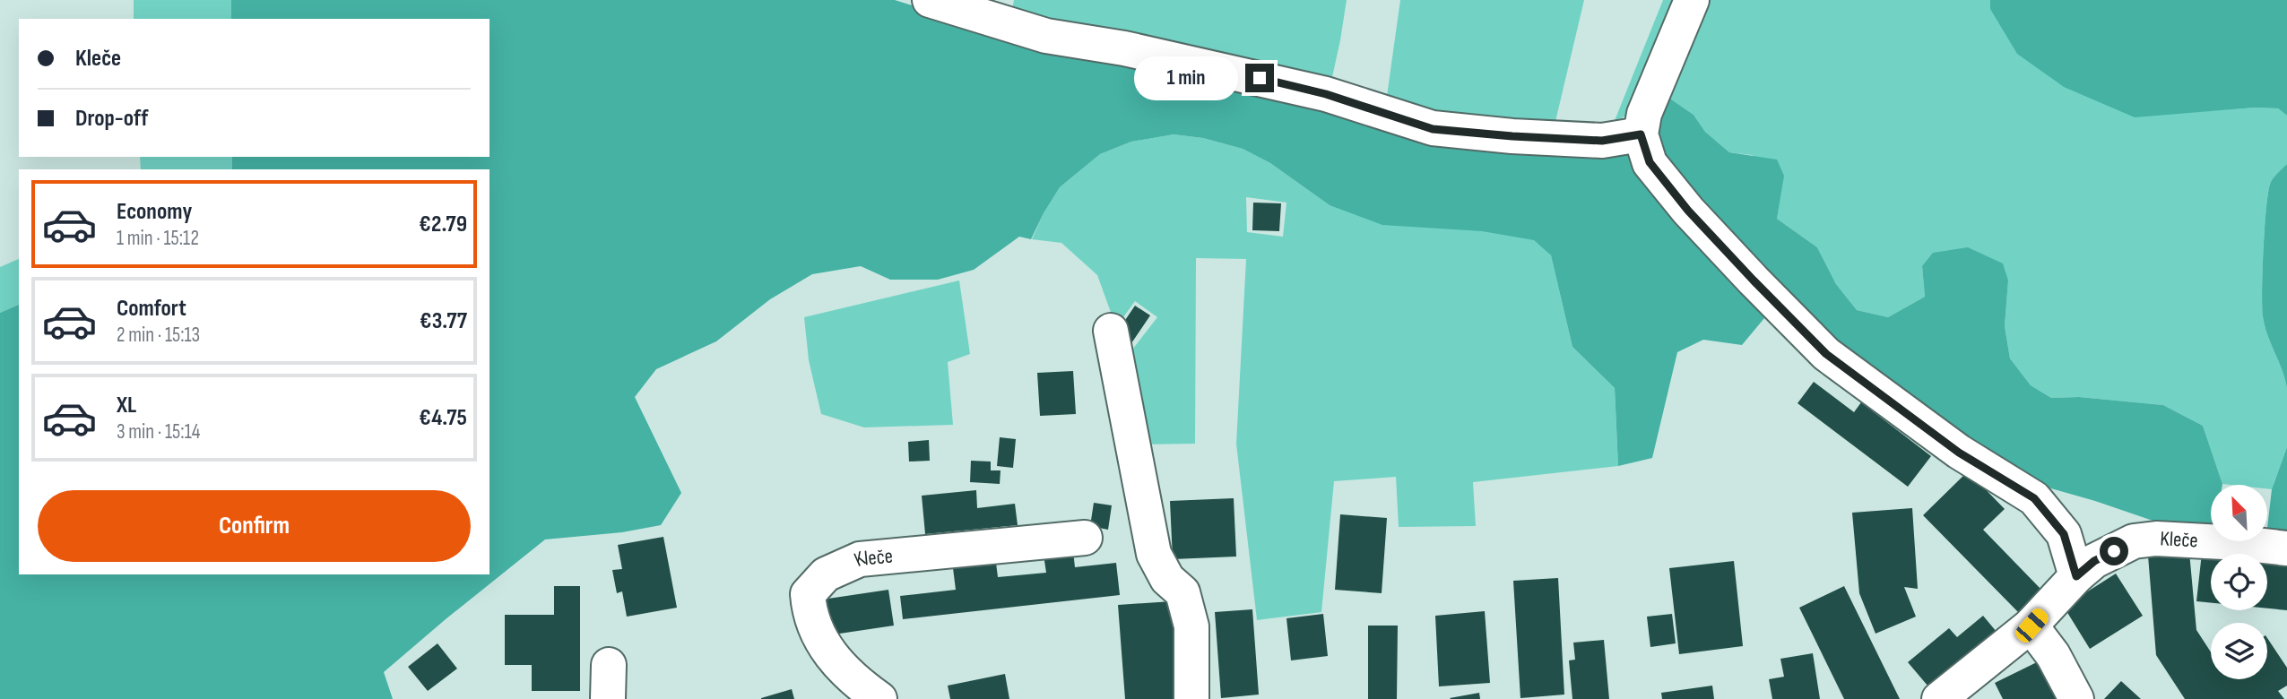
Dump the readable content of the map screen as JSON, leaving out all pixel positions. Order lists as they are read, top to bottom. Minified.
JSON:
{"streets":{"street":["Kleče"]},"north":"top left","page":{"banner":["Kleče","Drop-off"],"bubble":"1 min","list":[{"name":"Economy","note":"1 min · 15:12","value":"€2.79"},{"name":"Comfort","note":"2 min · 15:13","value":"€3.77"},{"name":"XL","note":"3 min · 15:14","value":"€4.75"}],"buttons":"Confirm"}}
